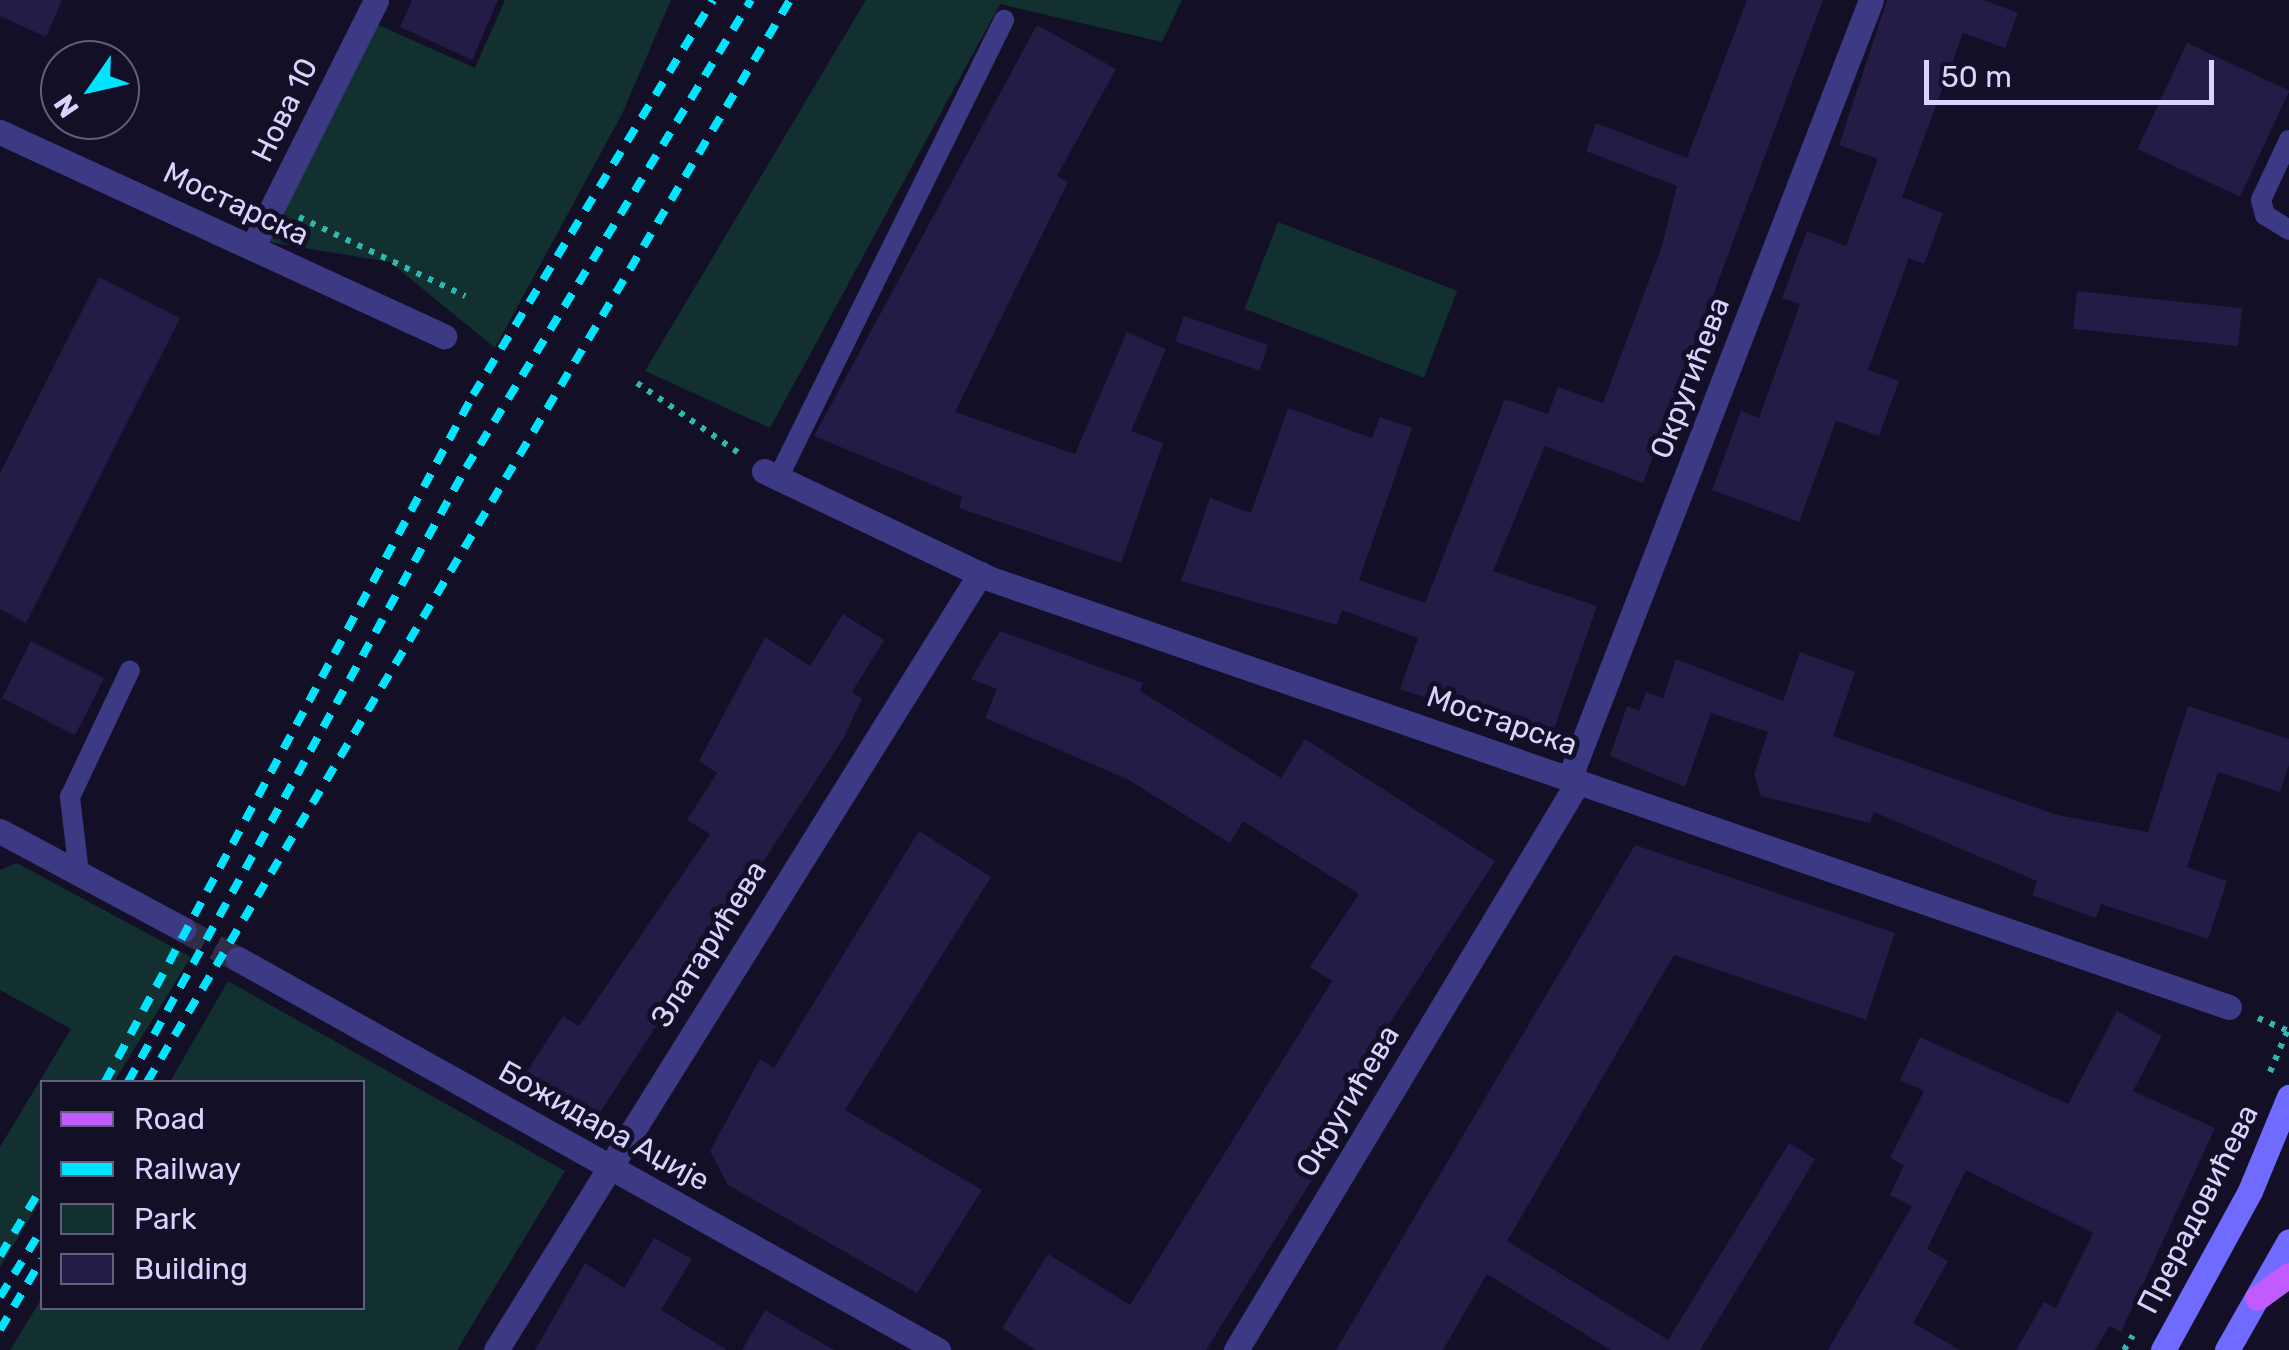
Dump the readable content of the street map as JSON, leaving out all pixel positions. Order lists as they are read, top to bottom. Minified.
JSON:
{"streets":{"main road":["Прерадовићева"],"street":["Нова 10","Мостарска","Округићева","Златарићева","Божидара Аџије"]},"crossings":[["Нова 10","Мостарска"],["Мостарска","Округићева"],["Мостарска","Златарићева"],["Златарићева","Божидара Аџије"]],"legend":["Road","Railway","Park","Building"],"scale_bar":"50 m","north":"bottom left"}
